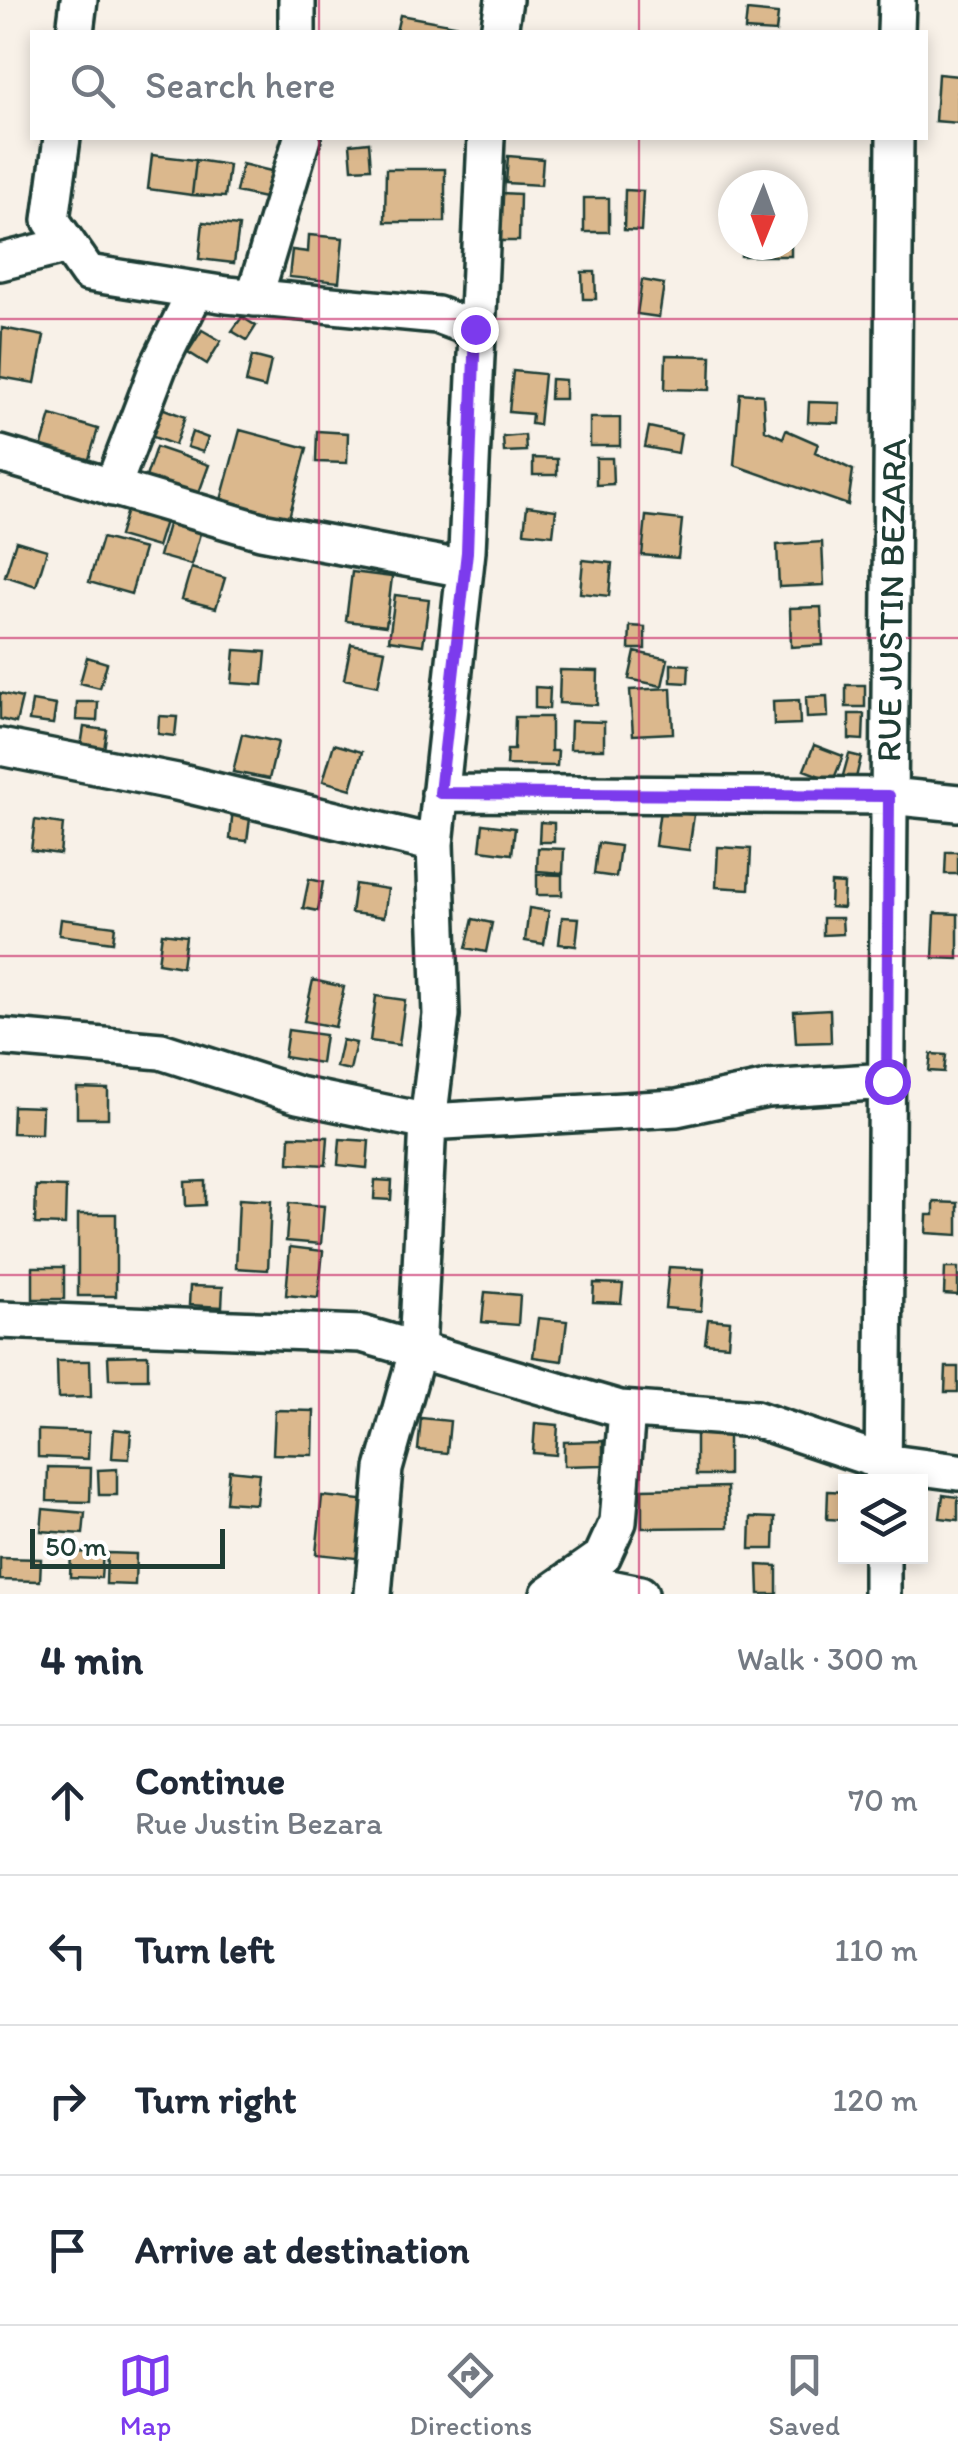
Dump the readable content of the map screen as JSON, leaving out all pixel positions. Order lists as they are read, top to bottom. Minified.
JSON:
{"streets":{"street":["RUE JUSTIN BEZARA"]},"scale_bar":"50 m","north":"bottom","page":{"search":"Search here","scale":"50 m","heading":["4 min","Walk · 300 m"],"list":[["Continue","Rue Justin Bezara","70 m"],["Turn left","110 m"],["Turn right","120 m"],"Arrive at destination"],"nav":["Map","Directions","Saved"]}}
